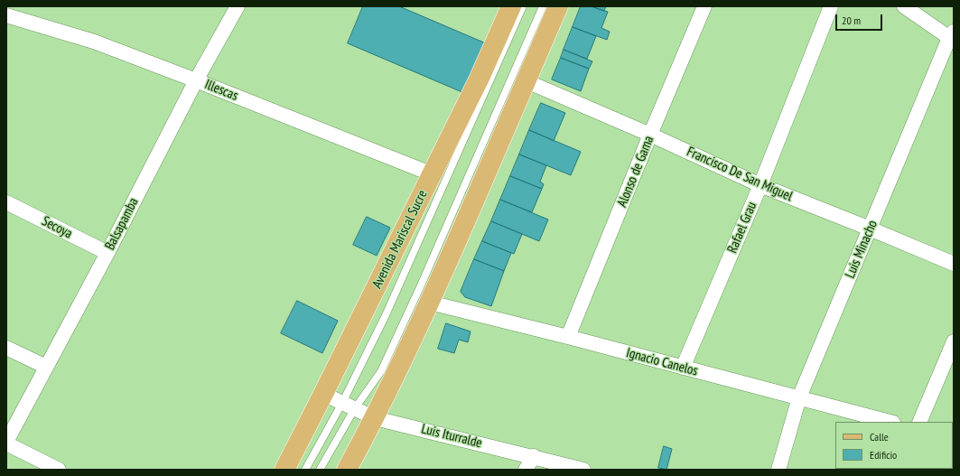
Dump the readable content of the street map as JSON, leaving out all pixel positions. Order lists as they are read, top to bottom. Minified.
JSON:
{"streets":{"main road":["Avenida Mariscal Sucre"],"street":["Illescas","Alonso de Gama","Francisco De San Miguel","Balsapamba","Secoya","Rafael Grau","Luis Minacho","Ignacio Canelos","Luis Iturralde"]},"crossings":[["Illescas","Balsapamba"],["Illescas","Avenida Mariscal Sucre"],["Alonso de Gama","Francisco De San Miguel"],["Alonso de Gama","Ignacio Canelos"],["Francisco De San Miguel","Rafael Grau"],["Francisco De San Miguel","Luis Minacho"],["Balsapamba","Secoya"],["Rafael Grau","Ignacio Canelos"],["Avenida Mariscal Sucre","Luis Iturralde"],["Luis Minacho","Ignacio Canelos"]],"legend":["Calle","Edificio"],"scale_bar":"20 m"}
